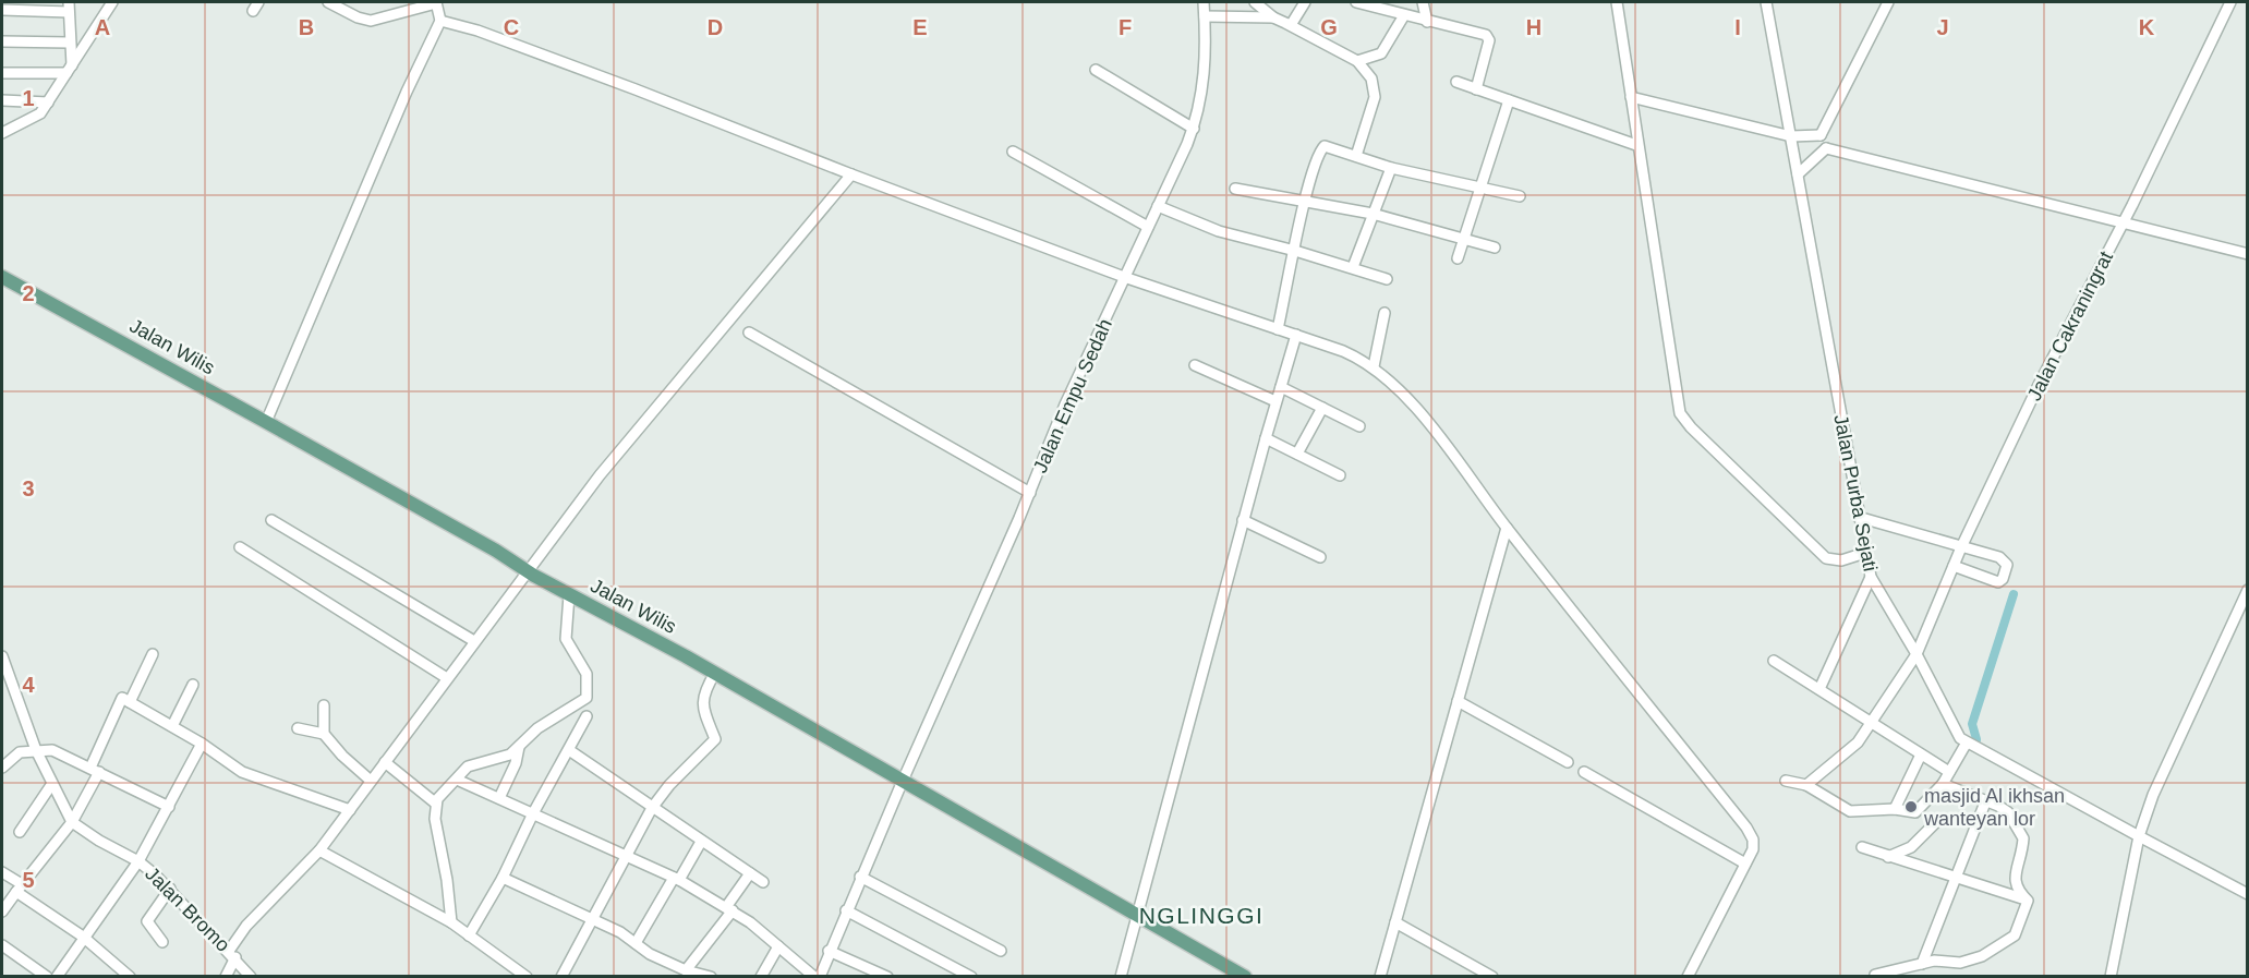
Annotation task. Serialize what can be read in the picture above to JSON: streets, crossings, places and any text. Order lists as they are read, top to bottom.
{
  "streets": {
    "main road": ["Jalan Wilis"],
    "street": [
      "Jalan Cakraningrat",
      "Jalan Empu Sedah",
      "Jalan Purba Sejati",
      "Jalan Bromo"
    ]
  },
  "crossings": [
    ["Jalan Cakraningrat", "Jalan Purba Sejati"],
    ["Jalan Wilis", "Jalan Empu Sedah"]
  ],
  "districts": ["NGLINGGI"],
  "places": ["masjid Al ikhsan wanteyan lor"],
  "grid": {
    "columns": [
      "A",
      "B",
      "C",
      "D",
      "E",
      "F",
      "G",
      "H",
      "I",
      "J",
      "K"
    ],
    "rows": [
      "1",
      "2",
      "3",
      "4",
      "5"
    ]
  }
}
